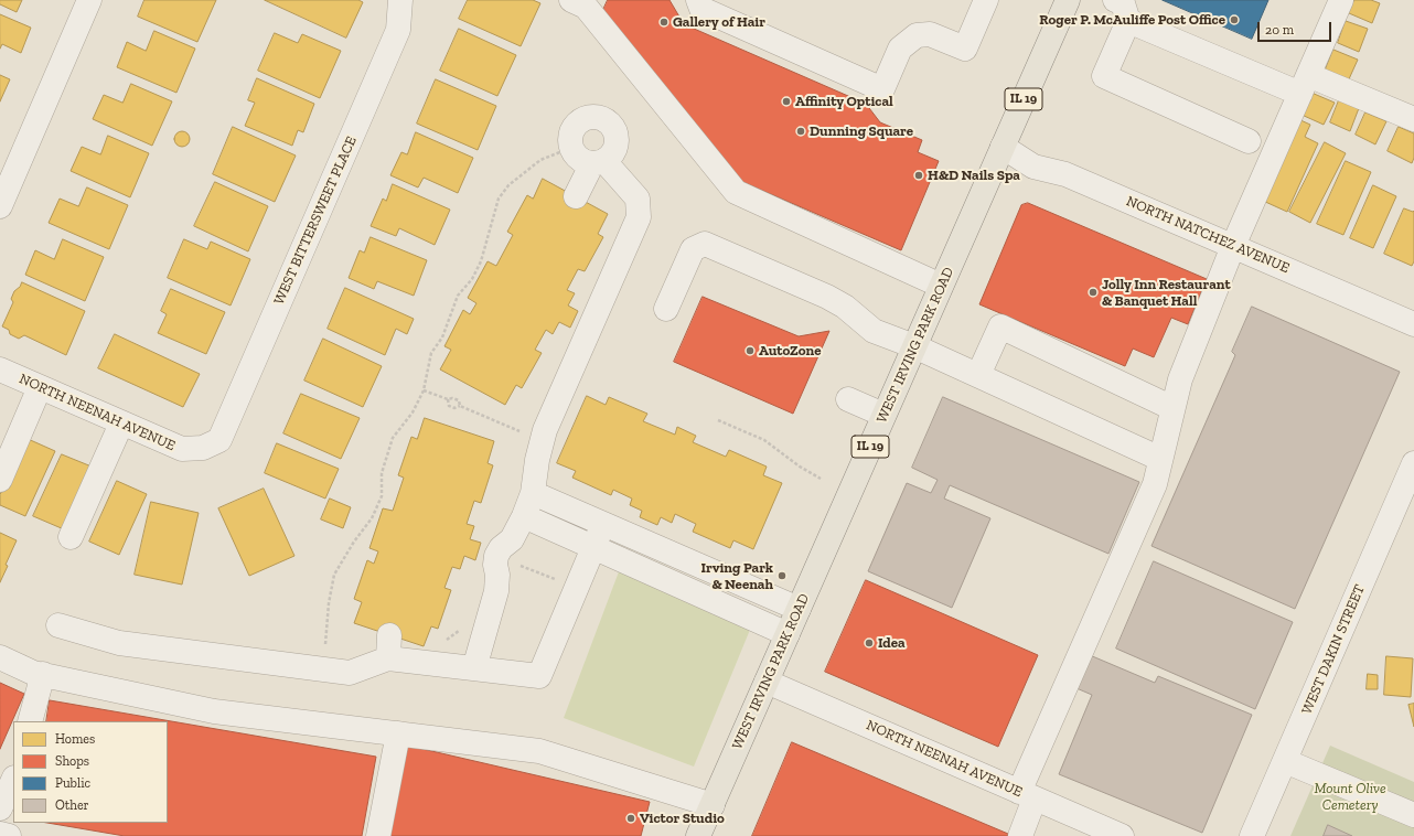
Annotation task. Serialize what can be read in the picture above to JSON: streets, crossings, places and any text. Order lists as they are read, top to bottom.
{
  "streets": {
    "main road": ["IL 19", "WEST IRVING PARK ROAD"],
    "street": [
      "WEST BITTERSWEET PLACE",
      "NORTH NATCHEZ AVENUE",
      "NORTH NEENAH AVENUE",
      "WEST DAKIN STREET"
    ]
  },
  "crossings": [
    ["WEST BITTERSWEET PLACE", "NORTH NEENAH AVENUE"],
    ["NORTH NATCHEZ AVENUE", "WEST IRVING PARK ROAD"],
    ["WEST IRVING PARK ROAD", "NORTH NEENAH AVENUE"]
  ],
  "parks": ["Mount Olive Cemetery"],
  "places": [
    "Roger P. McAuliffe Post Office",
    "Gallery of Hair",
    "Affinity Optical",
    "Dunning Square",
    "H&D Nails Spa",
    "Jolly Inn Restaurant & Banquet Hall",
    "AutoZone",
    "Irving Park & Neenah",
    "Idea",
    "Victor Studio"
  ],
  "legend": [
    "Homes",
    "Shops",
    "Public",
    "Other"
  ],
  "scale_bar": "20 m"
}
